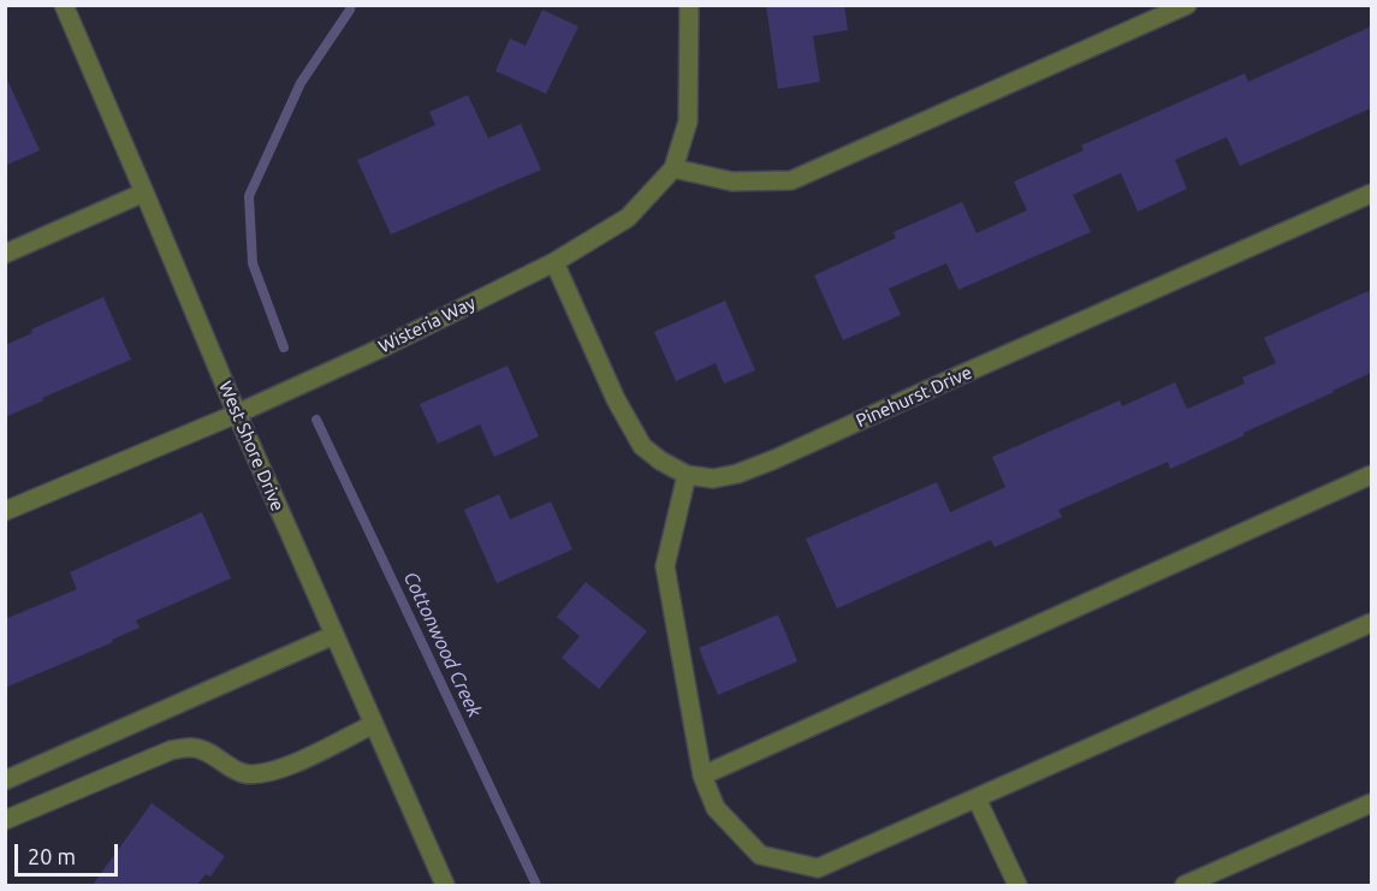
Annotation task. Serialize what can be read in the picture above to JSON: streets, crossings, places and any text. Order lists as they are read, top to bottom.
{
  "streets": {
    "street": ["Wisteria Way", "Pinehurst Drive", "West Shore Drive"]
  },
  "crossings": [
    ["Wisteria Way", "Pinehurst Drive"],
    ["Wisteria Way", "West Shore Drive"]
  ],
  "water": ["Cottonwood Creek"],
  "scale_bar": "20 m"
}
